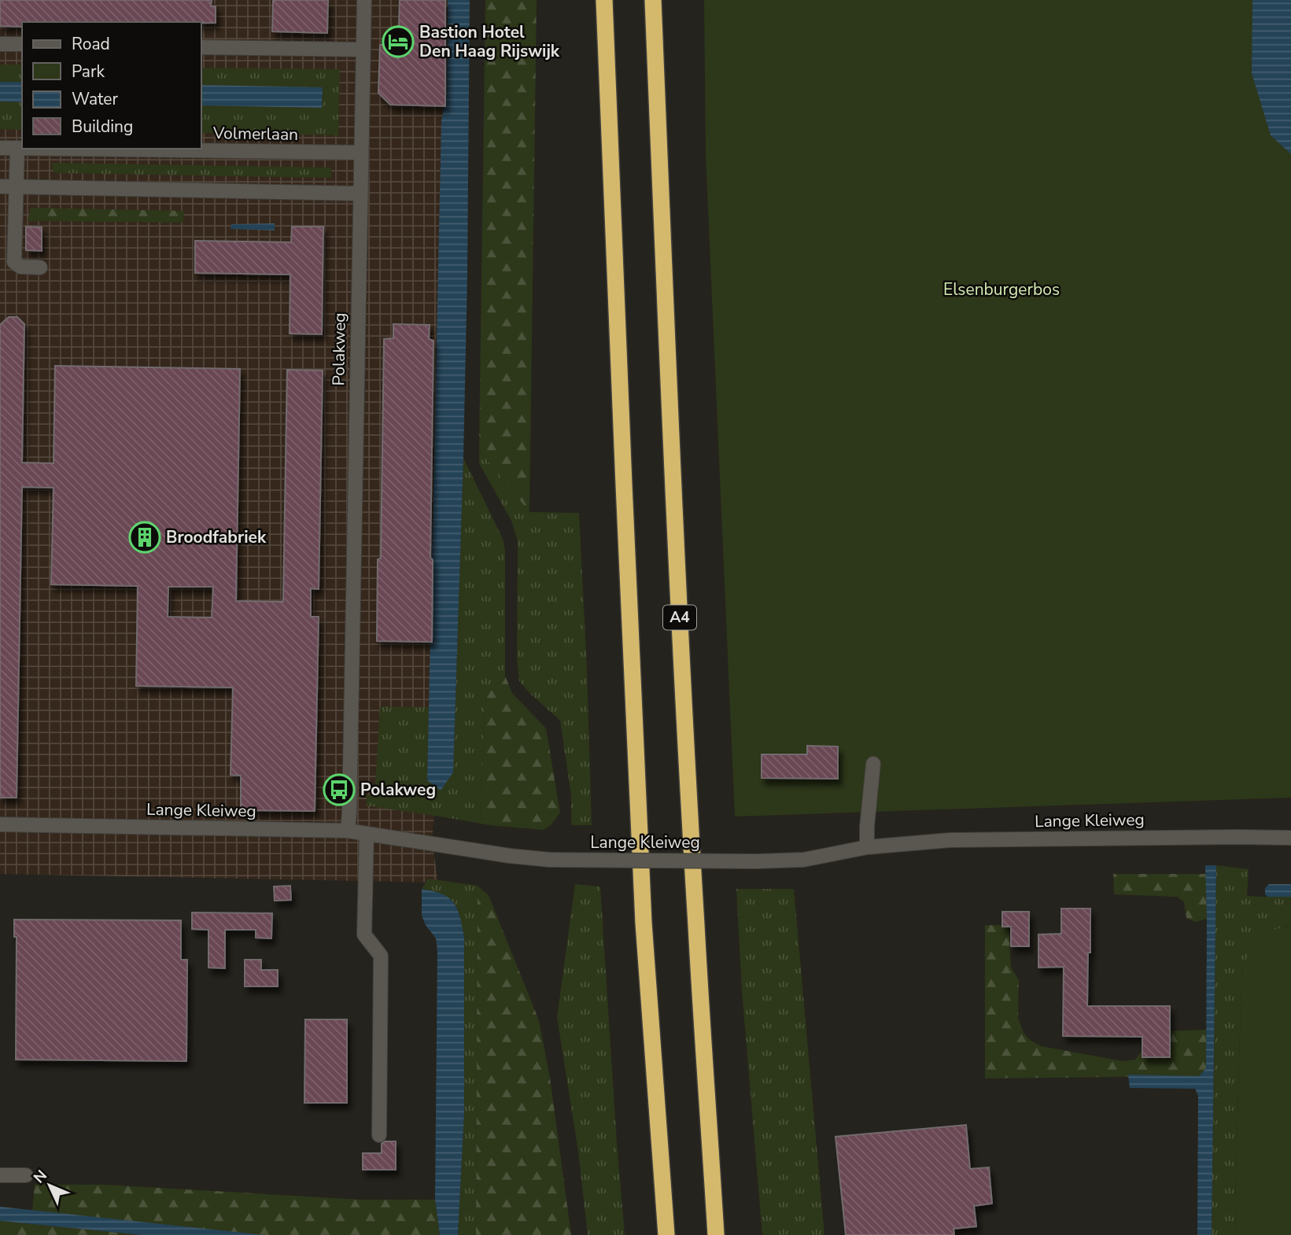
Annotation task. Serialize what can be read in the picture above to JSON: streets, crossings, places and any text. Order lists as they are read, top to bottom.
{
  "streets": {
    "highway": ["A4"],
    "street": ["Volmerlaan", "Polakweg", "Lange Kleiweg"]
  },
  "crossings": [
    ["Volmerlaan", "Polakweg"],
    ["Polakweg", "Lange Kleiweg"]
  ],
  "parks": ["Elsenburgerbos"],
  "places": {
    "hotel": ["Bastion Hotel Den Haag Rijswijk"],
    "building": ["Broodfabriek"],
    "bus stop": ["Polakweg"]
  },
  "legend": [
    "Road",
    "Park",
    "Water",
    "Building"
  ],
  "north": "top left"
}
